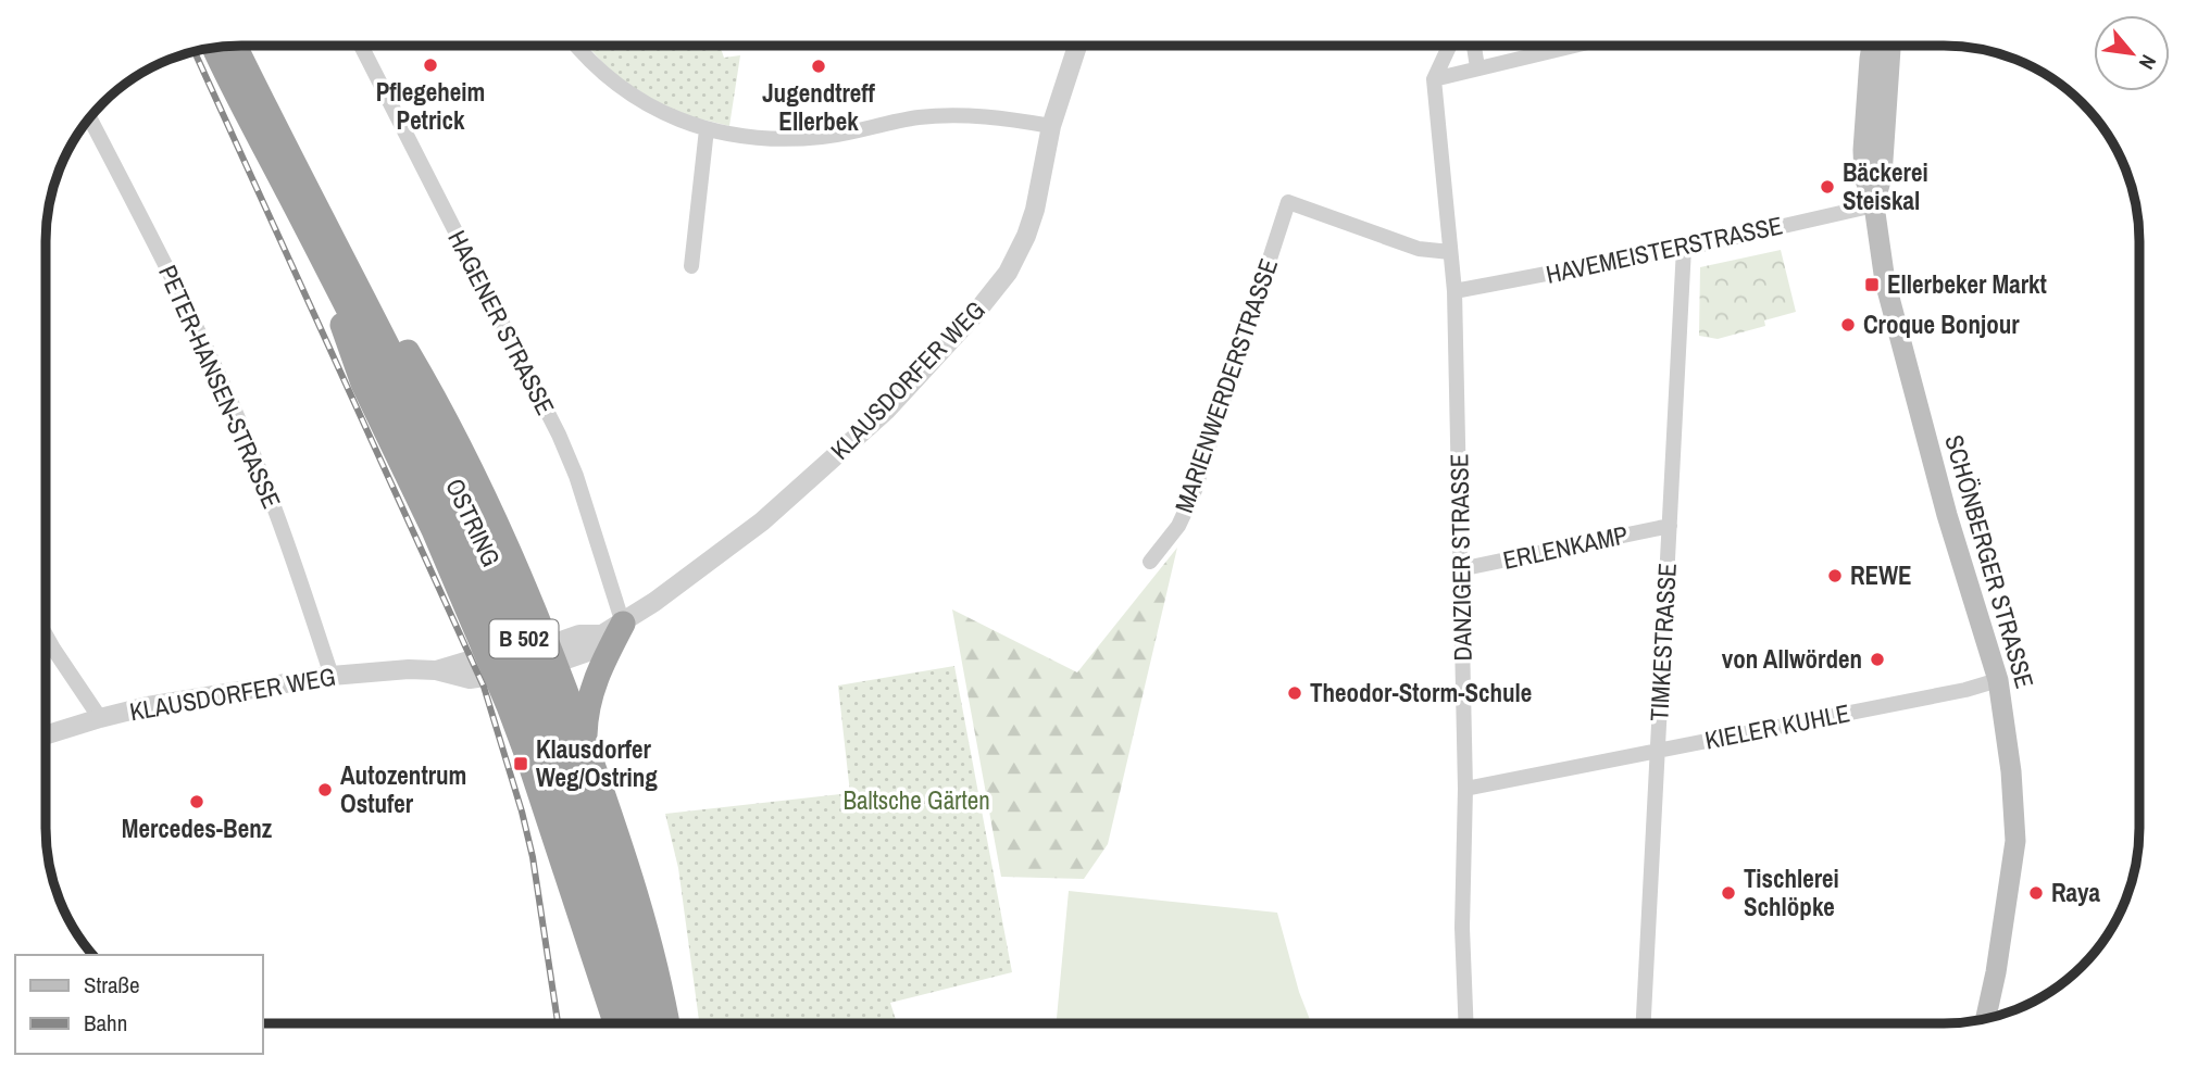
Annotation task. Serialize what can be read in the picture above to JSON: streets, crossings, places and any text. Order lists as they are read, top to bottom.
{
  "streets": {
    "highway": ["OSTRING", "B 502"],
    "main road": ["SCHÖNBERGER STRASSE"],
    "street": [
      "HAVEMEISTERSTRASSE",
      "HAGENER STRASSE",
      "KLAUSDORFER WEG",
      "MARIENWERDERSTRASSE",
      "PETER-HANSEN-STRASSE",
      "ERLENKAMP",
      "DANZIGER STRASSE",
      "TIMKESTRASSE",
      "KIELER KUHLE"
    ]
  },
  "crossings": [
    ["HAVEMEISTERSTRASSE", "DANZIGER STRASSE"],
    ["HAVEMEISTERSTRASSE", "SCHÖNBERGER STRASSE"],
    ["HAVEMEISTERSTRASSE", "TIMKESTRASSE"],
    ["HAGENER STRASSE", "KLAUSDORFER WEG"],
    ["KLAUSDORFER WEG", "PETER-HANSEN-STRASSE"],
    ["MARIENWERDERSTRASSE", "DANZIGER STRASSE"],
    ["ERLENKAMP", "DANZIGER STRASSE"],
    ["ERLENKAMP", "TIMKESTRASSE"],
    ["DANZIGER STRASSE", "KIELER KUHLE"],
    ["SCHÖNBERGER STRASSE", "KIELER KUHLE"],
    ["TIMKESTRASSE", "KIELER KUHLE"]
  ],
  "parks": ["Baltsche Gärten"],
  "places": {
    "other": [
      "Pflegeheim Petrick",
      "Jugendtreff Ellerbek",
      "Bäckerei Steiskal",
      "Croque Bonjour",
      "REWE",
      "von Allwörden",
      "Theodor-Storm-Schule",
      "Autozentrum Ostufer",
      "Mercedes-Benz",
      "Tischlerei Schlöpke",
      "Raya"
    ],
    "transit": ["Ellerbeker Markt", "Klausdorfer Weg/Ostring"]
  },
  "legend": ["Straße", "Bahn"],
  "north": "bottom right"
}
